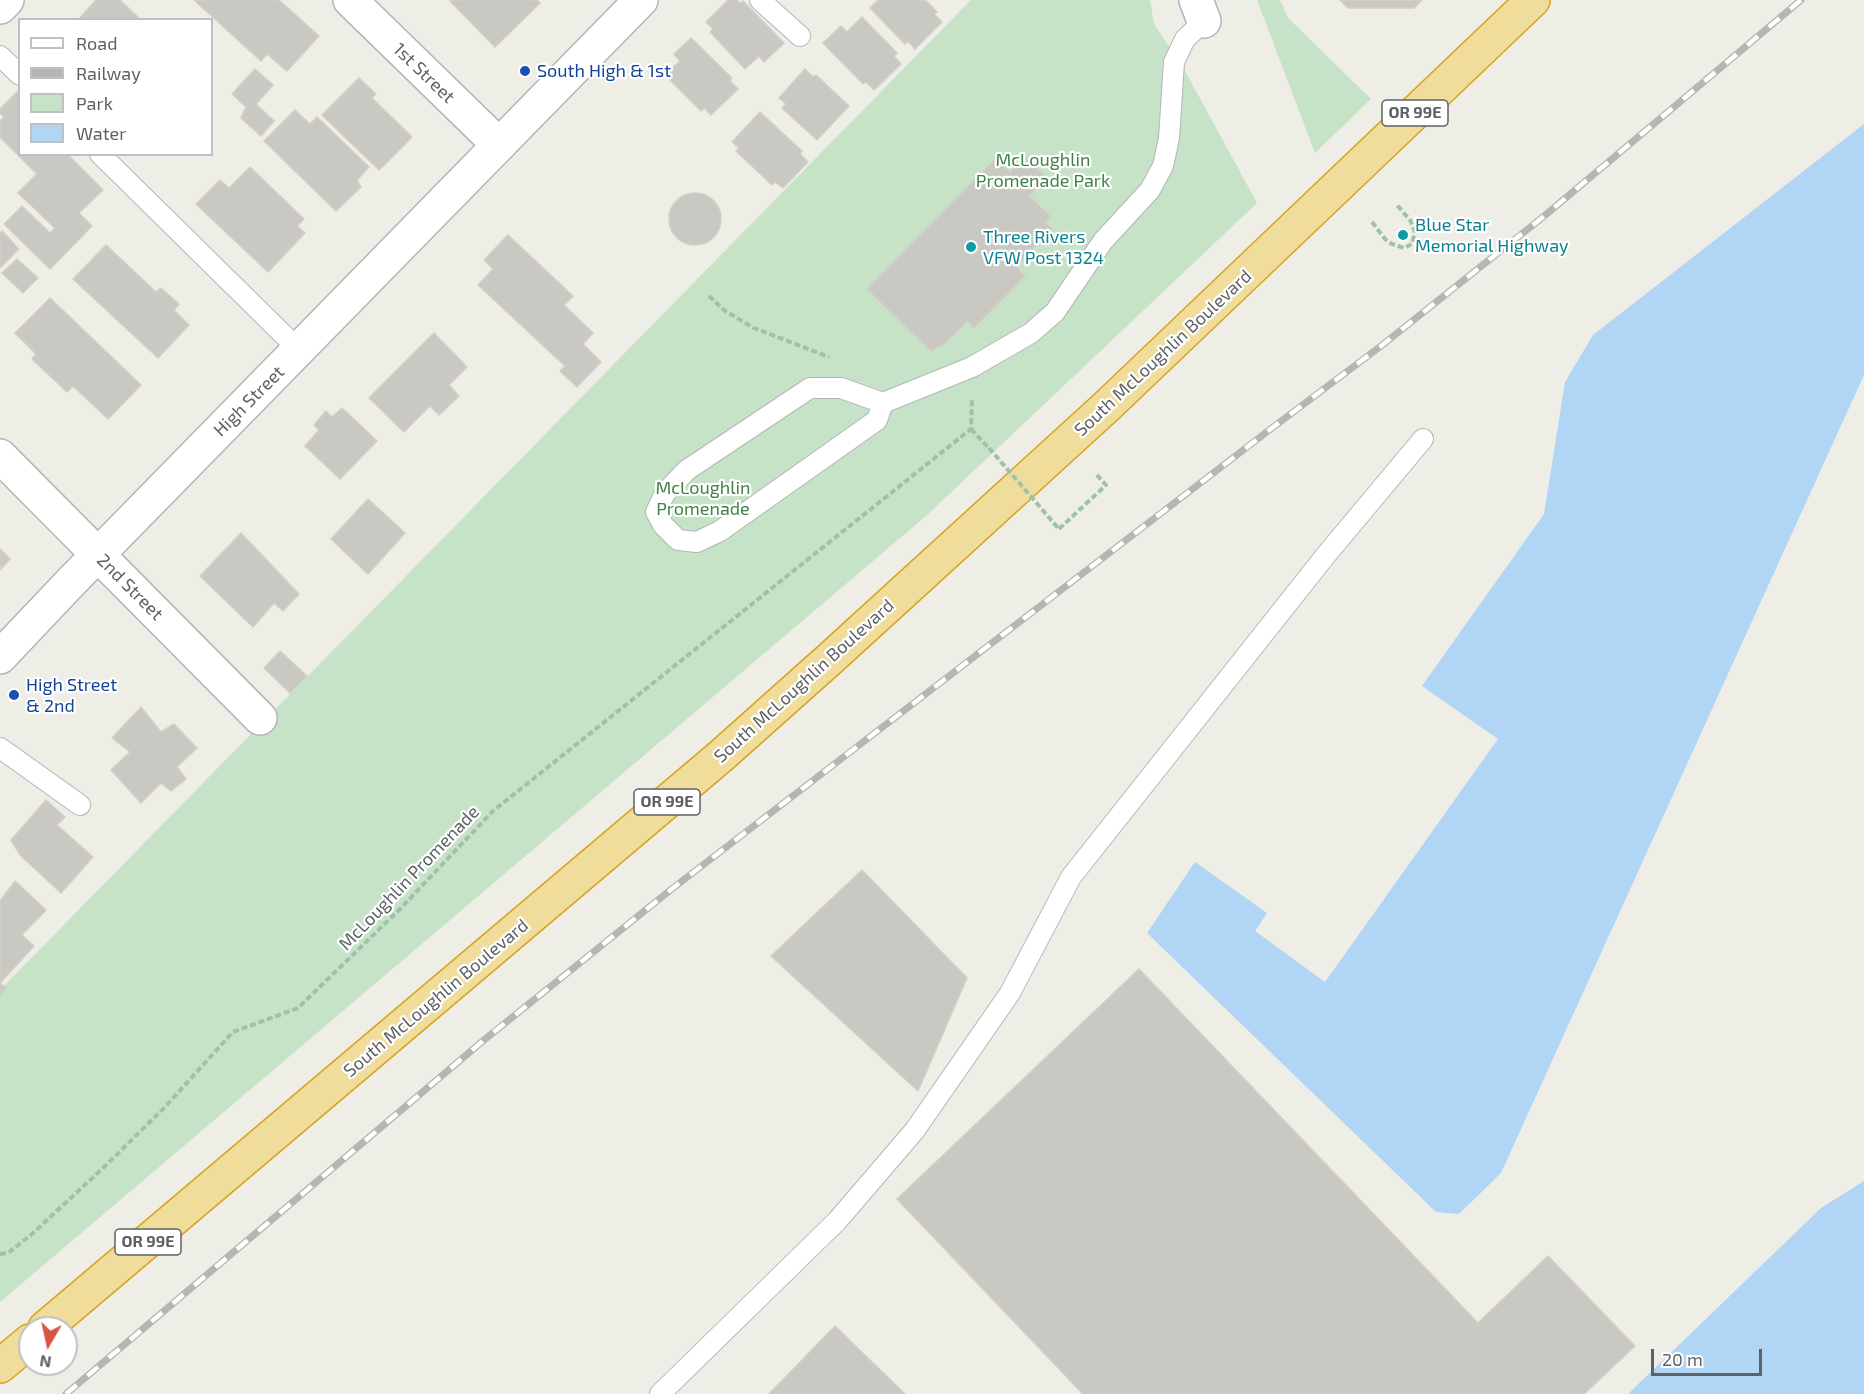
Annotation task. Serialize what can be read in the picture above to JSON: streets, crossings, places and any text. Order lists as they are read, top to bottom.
{
  "streets": {
    "highway": ["OR 99E", "South McLoughlin Boulevard"],
    "street": ["1st Street", "High Street", "2nd Street"],
    "path": ["McLoughlin Promenade"]
  },
  "crossings": [
    ["1st Street", "High Street"],
    ["High Street", "2nd Street"]
  ],
  "parks": ["McLoughlin Promenade Park", "McLoughlin Promenade"],
  "places": [
    "South High & 1st",
    "Blue Star Memorial Highway",
    "Three Rivers VFW Post 1324",
    "High Street & 2nd"
  ],
  "legend": [
    "Road",
    "Railway",
    "Park",
    "Water"
  ],
  "scale_bar": "20 m",
  "north": "bottom"
}
